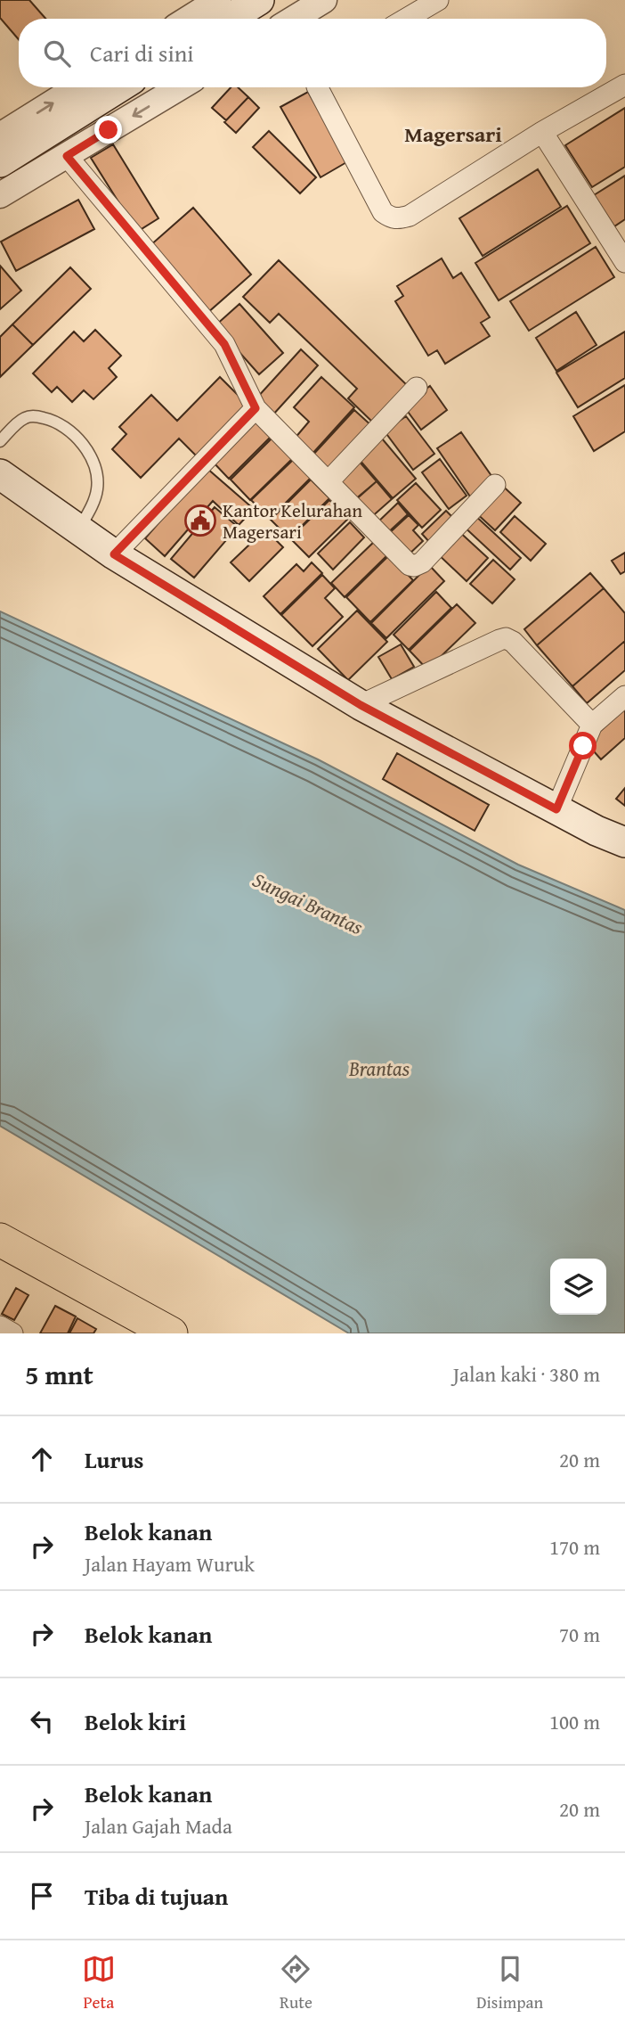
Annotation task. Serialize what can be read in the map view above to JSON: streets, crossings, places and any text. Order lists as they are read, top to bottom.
{
  "districts": ["Magersari"],
  "water": ["Sungai Brantas", "Brantas"],
  "places": {
    "public building": ["Kantor Kelurahan Magersari"]
  },
  "page": {
    "search": "Cari di sini",
    "heading": ["5 mnt", "Jalan kaki · 380 m"],
    "list": [
      ["Lurus", "20 m"],
      ["Belok kanan", "Jalan Hayam Wuruk", "170 m"],
      ["Belok kanan", "70 m"],
      ["Belok kiri", "100 m"],
      ["Belok kanan", "Jalan Gajah Mada", "20 m"],
      "Tiba di tujuan"
    ],
    "nav": ["Peta", "Rute", "Disimpan"]
  }
}
